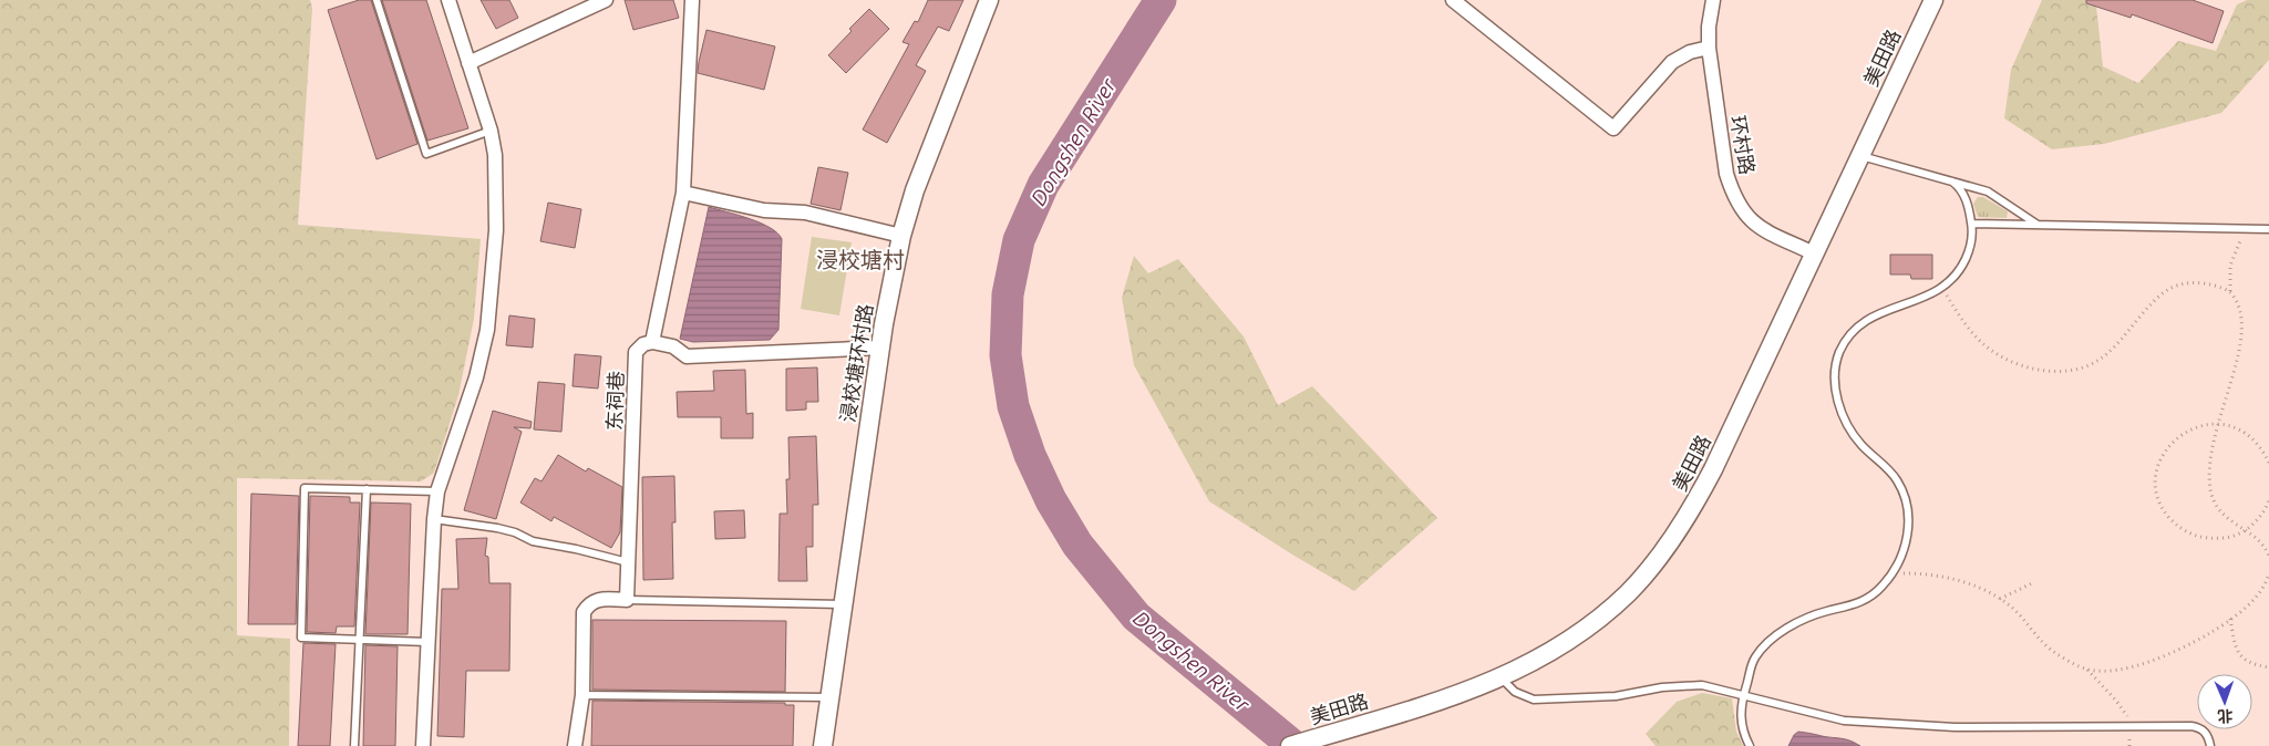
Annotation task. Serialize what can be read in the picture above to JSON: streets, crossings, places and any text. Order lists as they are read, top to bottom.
{
  "streets": {
    "street": [
      "美田路",
      "环村路",
      "浸校塘环村路",
      "东祠巷"
    ]
  },
  "crossings": [
    ["美田路", "环村路"]
  ],
  "districts": ["浸校塘村"],
  "water": ["Dongshen River"],
  "north": "bottom"
}
